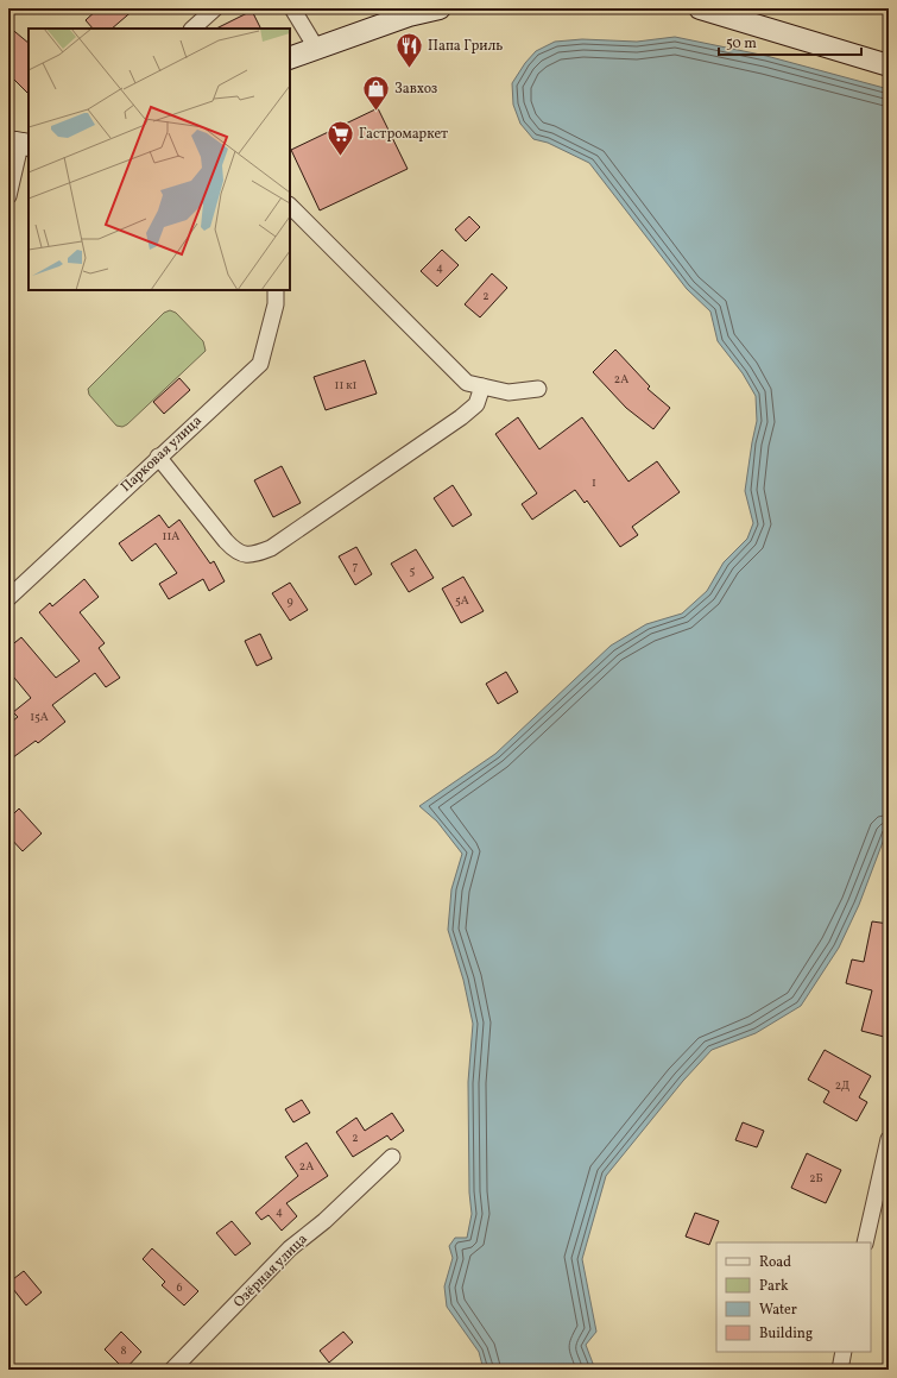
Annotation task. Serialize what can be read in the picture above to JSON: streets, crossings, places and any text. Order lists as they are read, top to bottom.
{
  "streets": {
    "street": ["Парковая улица", "Озёрная улица"]
  },
  "places": {
    "restaurant": ["Папа Гриль"],
    "shop": ["Завхоз"],
    "supermarket": ["Гастромаркет"]
  },
  "house_numbers": [
    "4",
    "2",
    "2А",
    "11 к1",
    "1",
    "11А",
    "7",
    "5",
    "5А",
    "9",
    "15А",
    "2Д",
    "2",
    "2А",
    "2Б",
    "4",
    "6",
    "8"
  ],
  "legend": [
    "Road",
    "Park",
    "Water",
    "Building"
  ],
  "scale_bar": "50 m"
}
